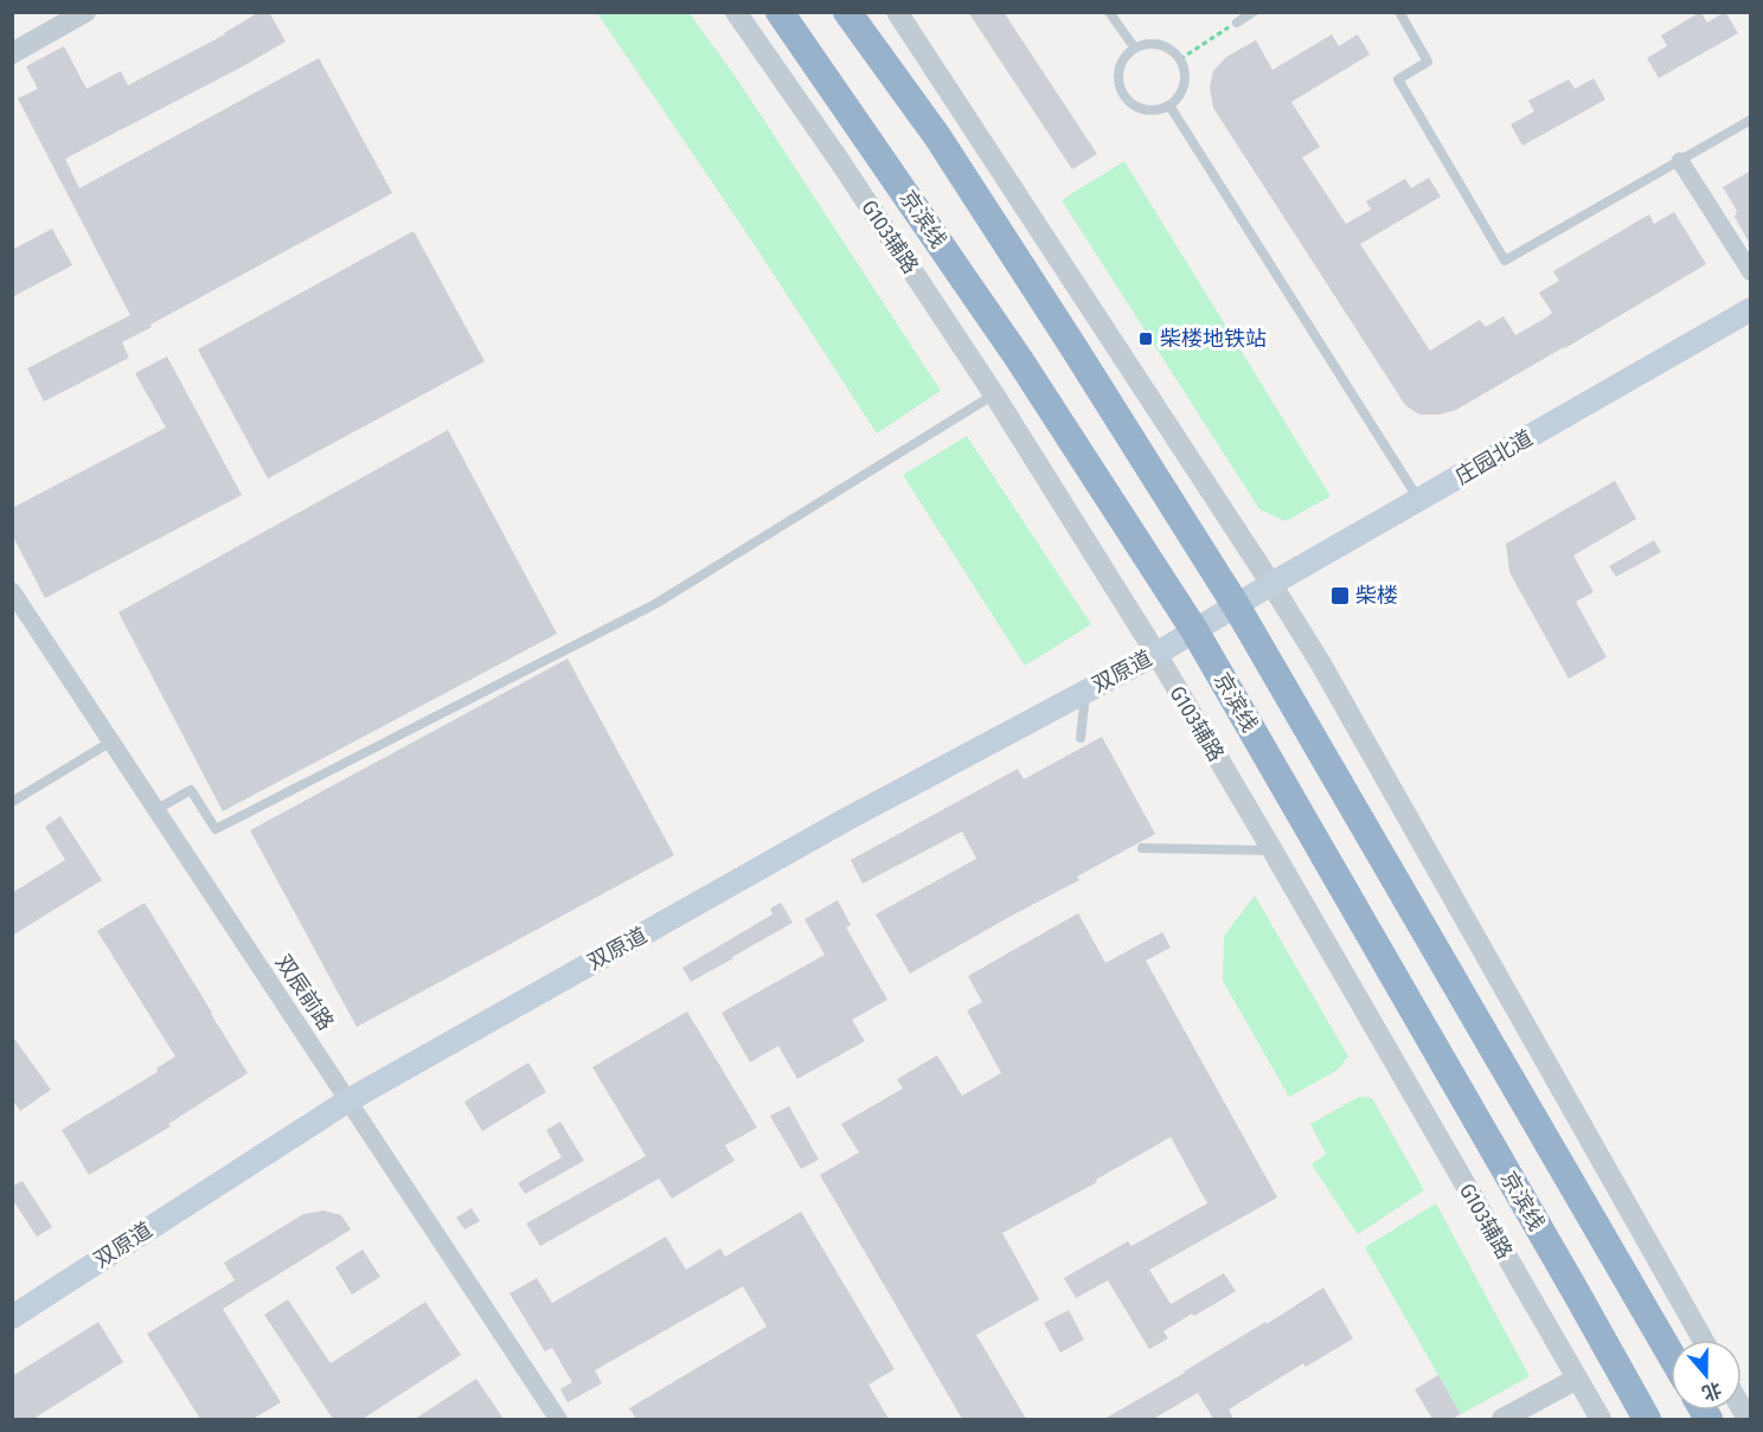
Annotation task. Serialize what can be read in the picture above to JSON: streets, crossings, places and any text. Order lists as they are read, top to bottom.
{
  "streets": {
    "highway": ["京滨线"],
    "main road": ["庄园北道", "双原道"],
    "street": ["G103辅路", "双辰前路"]
  },
  "crossings": [
    ["京滨线", "双原道"],
    ["G103辅路", "双原道"],
    ["庄园北道", "双原道"],
    ["双原道", "双辰前路"]
  ],
  "places": {
    "transit": ["柴楼地铁站", "柴楼"]
  },
  "north": "bottom"
}
